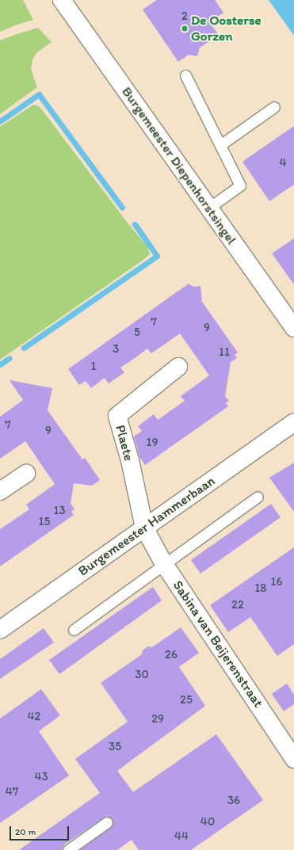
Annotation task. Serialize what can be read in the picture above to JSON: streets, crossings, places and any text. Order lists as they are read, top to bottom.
{
  "streets": {
    "street": [
      "Burgemeester Diepenhorstsingel",
      "Plaete",
      "Burgemeester Hammerbaan",
      "Sabina van Beijerenstraat"
    ]
  },
  "crossings": [
    ["Plaete", "Burgemeester Hammerbaan"],
    ["Plaete", "Sabina van Beijerenstraat"],
    ["Burgemeester Hammerbaan", "Sabina van Beijerenstraat"]
  ],
  "places": ["De Oosterse Gorzen"],
  "house_numbers": [
    "2",
    "4",
    "7",
    "9",
    "5",
    "3",
    "11",
    "1",
    "7",
    "9",
    "19",
    "13",
    "15",
    "16",
    "18",
    "22",
    "26",
    "30",
    "25",
    "42",
    "29",
    "35",
    "43",
    "47",
    "36",
    "40",
    "44"
  ],
  "scale_bar": "20 m"
}
